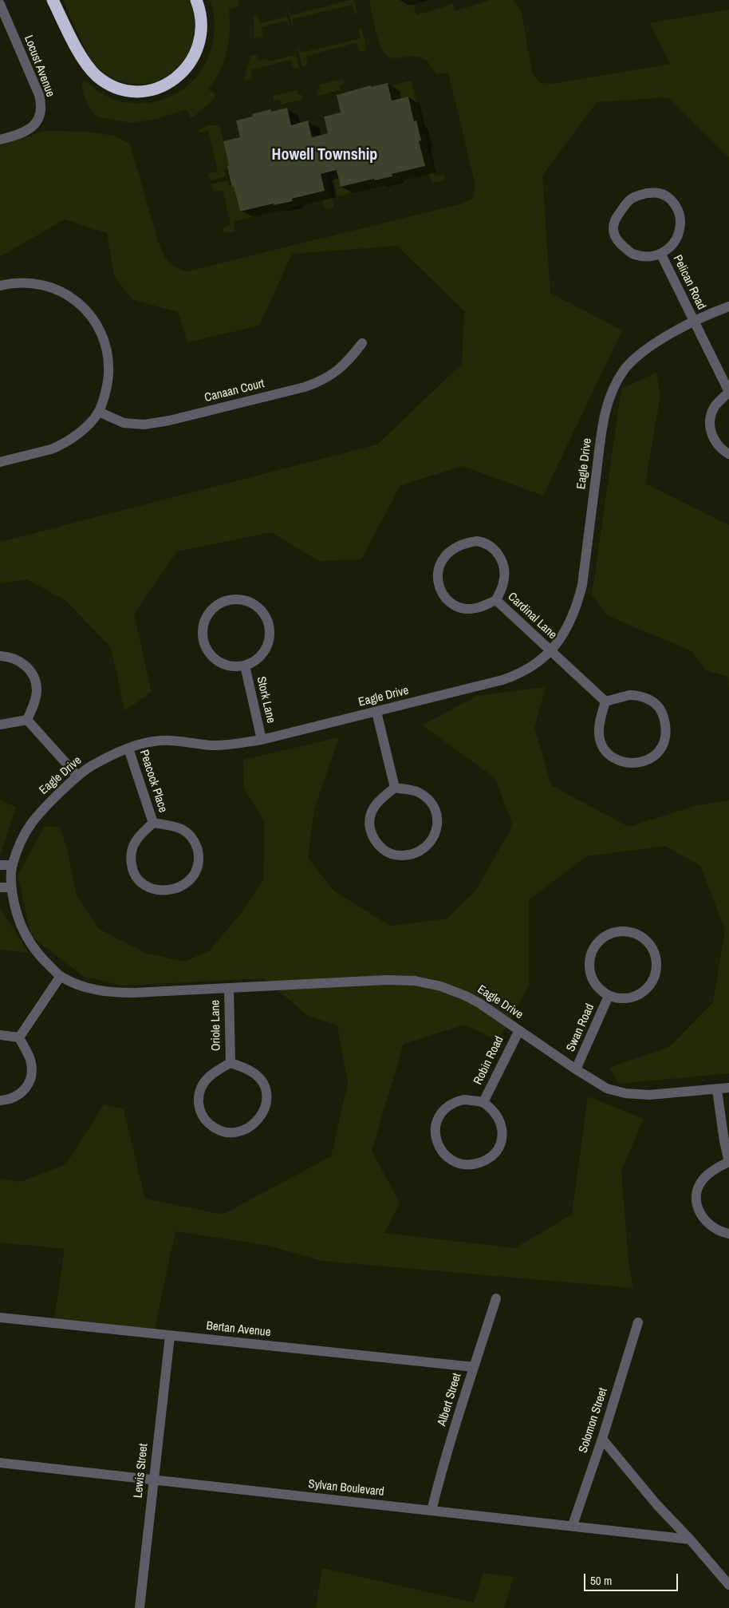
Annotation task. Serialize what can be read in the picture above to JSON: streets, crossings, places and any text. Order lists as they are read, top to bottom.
{
  "streets": {
    "street": [
      "Locust Avenue",
      "Pelican Road",
      "Canaan Court",
      "Eagle Drive",
      "Cardinal Lane",
      "Stork Lane",
      "Peacock Place",
      "Oriole Lane",
      "Swan Road",
      "Robin Road",
      "Bertan Avenue",
      "Albert Street",
      "Solomon Street",
      "Lewis Street",
      "Sylvan Boulevard"
    ]
  },
  "crossings": [
    ["Pelican Road", "Eagle Drive"],
    ["Eagle Drive", "Cardinal Lane"],
    ["Eagle Drive", "Stork Lane"],
    ["Eagle Drive", "Peacock Place"],
    ["Eagle Drive", "Oriole Lane"],
    ["Eagle Drive", "Swan Road"],
    ["Eagle Drive", "Robin Road"],
    ["Bertan Avenue", "Albert Street"],
    ["Bertan Avenue", "Lewis Street"],
    ["Albert Street", "Sylvan Boulevard"],
    ["Solomon Street", "Sylvan Boulevard"],
    ["Lewis Street", "Sylvan Boulevard"]
  ],
  "districts": ["Howell Township"],
  "scale_bar": "50 m"
}
